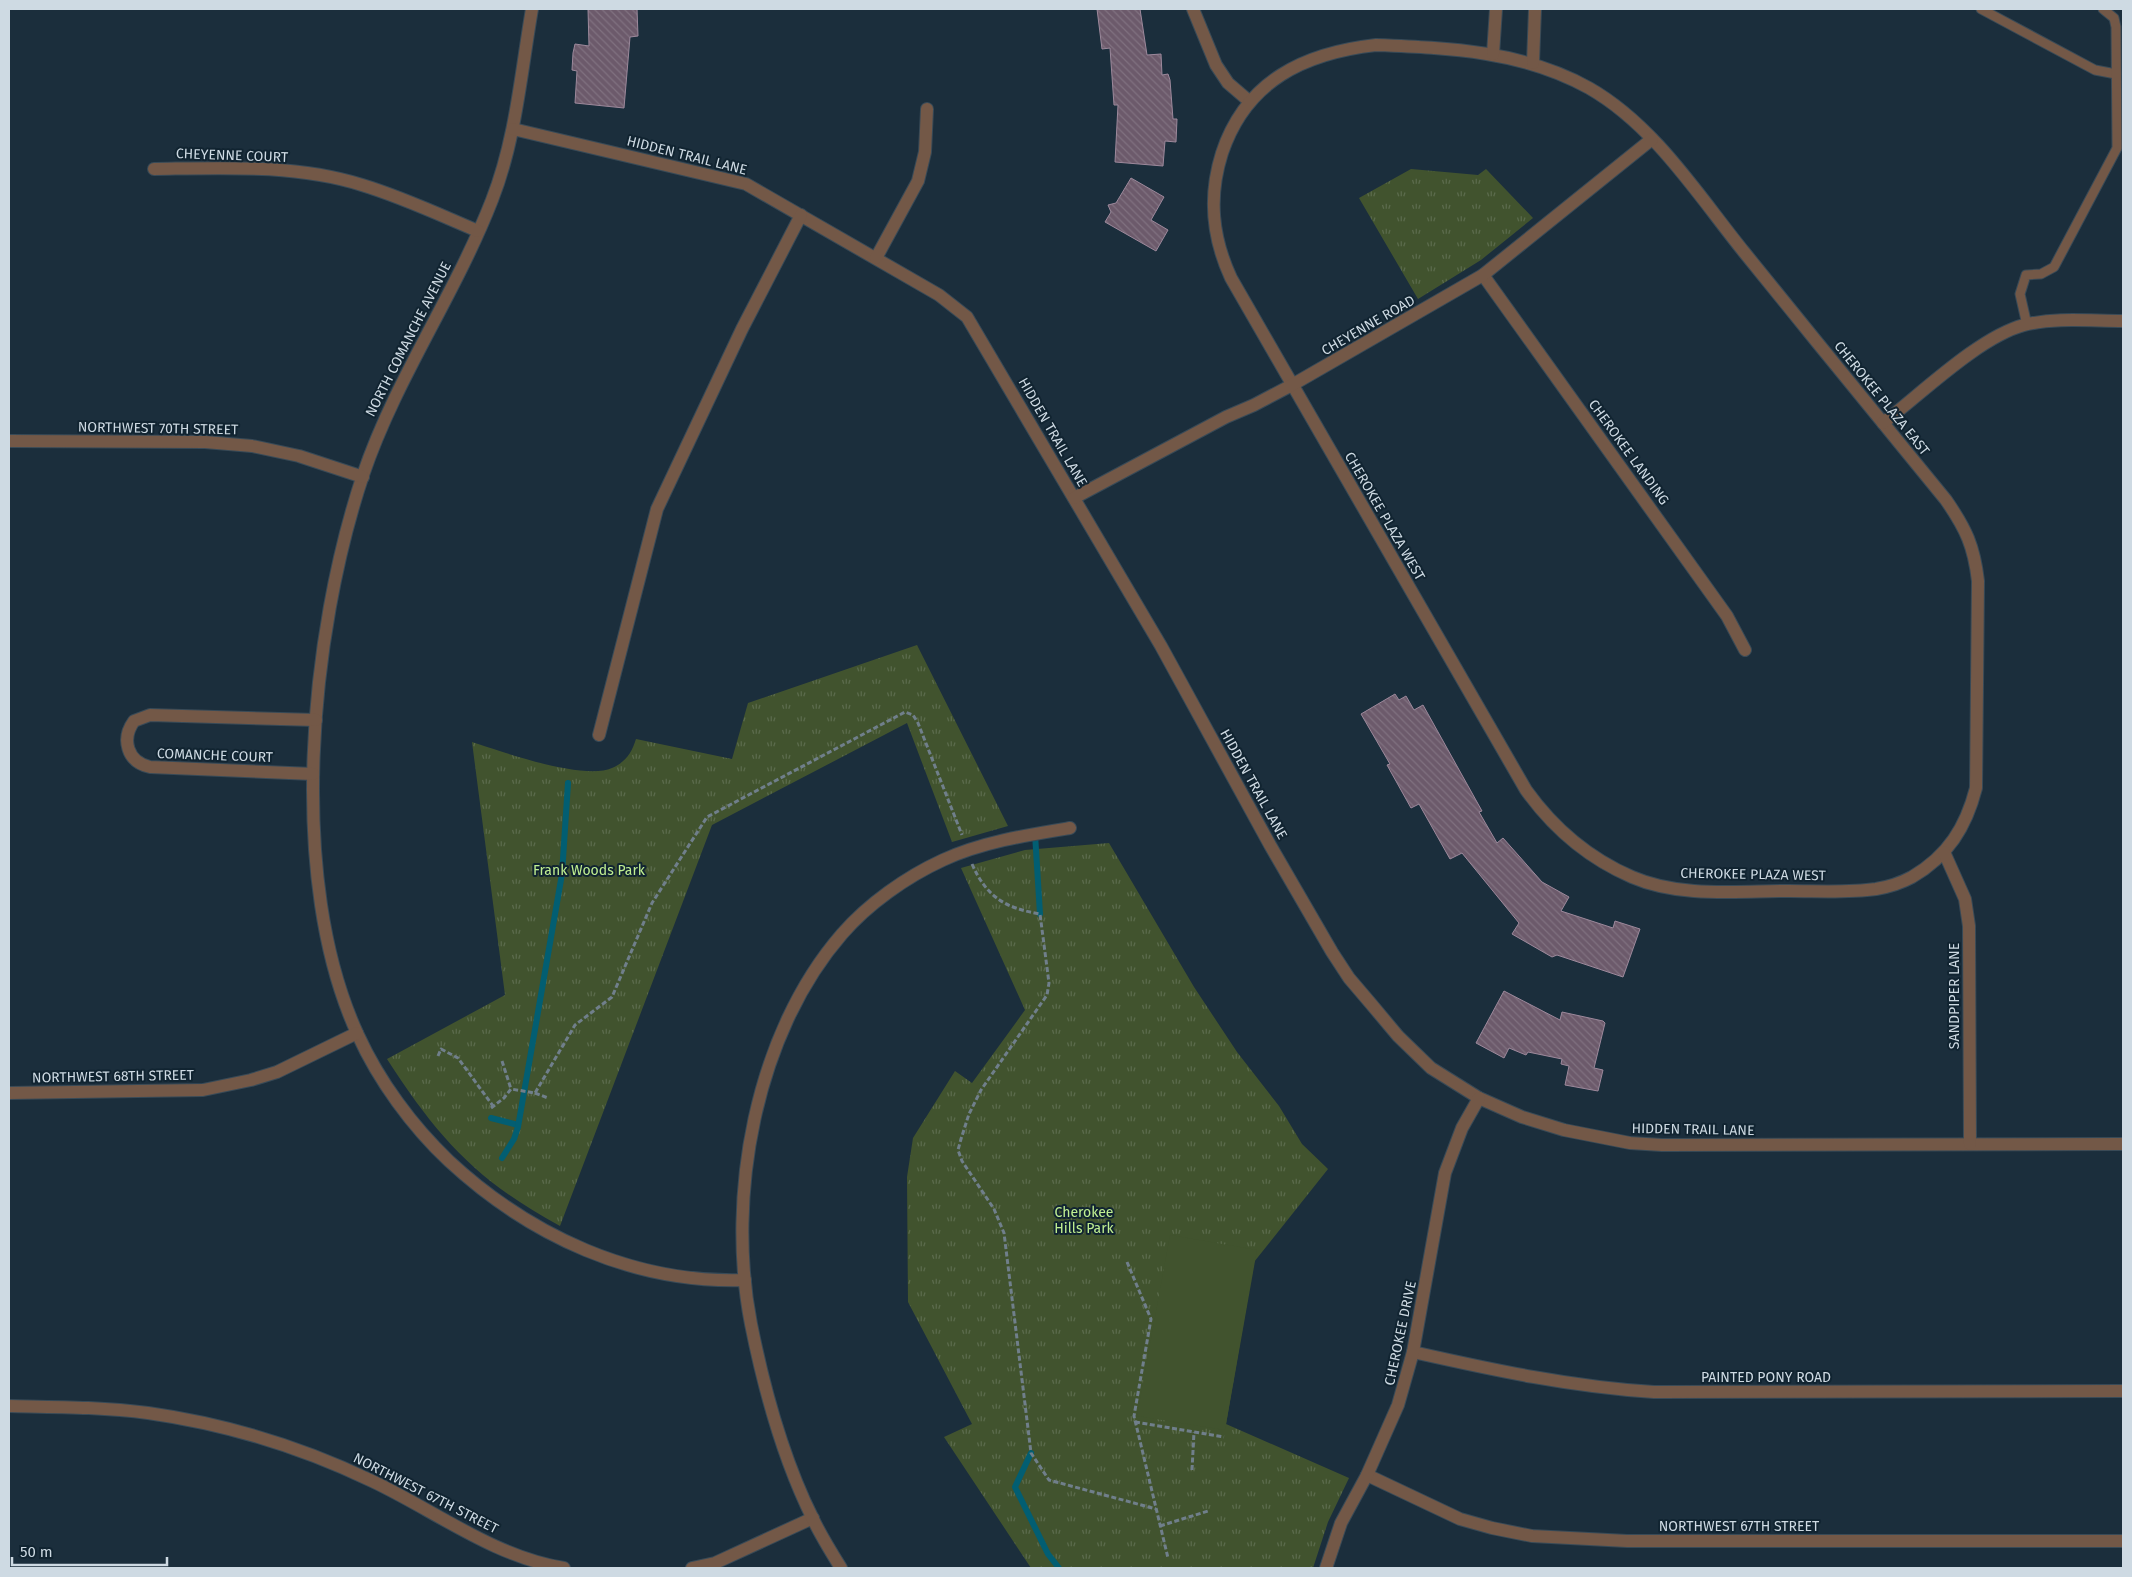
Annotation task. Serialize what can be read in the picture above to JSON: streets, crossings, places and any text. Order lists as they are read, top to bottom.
{
  "streets": {
    "street": [
      "CHEYENNE COURT",
      "HIDDEN TRAIL LANE",
      "CHEYENNE ROAD",
      "NORTH COMANCHE AVENUE",
      "CHEROKEE PLAZA EAST",
      "NORTHWEST 70TH STREET",
      "CHEROKEE LANDING",
      "CHEROKEE PLAZA WEST",
      "COMANCHE COURT",
      "SANDPIPER LANE",
      "NORTHWEST 68TH STREET",
      "CHEROKEE DRIVE",
      "PAINTED PONY ROAD",
      "NORTHWEST 67TH STREET"
    ]
  },
  "crossings": [
    ["CHEYENNE COURT", "NORTH COMANCHE AVENUE"],
    ["HIDDEN TRAIL LANE", "CHEYENNE ROAD"],
    ["HIDDEN TRAIL LANE", "NORTH COMANCHE AVENUE"],
    ["HIDDEN TRAIL LANE", "SANDPIPER LANE"],
    ["HIDDEN TRAIL LANE", "CHEROKEE DRIVE"],
    ["CHEYENNE ROAD", "CHEROKEE PLAZA EAST"],
    ["CHEYENNE ROAD", "CHEROKEE LANDING"],
    ["CHEYENNE ROAD", "CHEROKEE PLAZA WEST"],
    ["NORTH COMANCHE AVENUE", "NORTHWEST 70TH STREET"],
    ["NORTH COMANCHE AVENUE", "COMANCHE COURT"],
    ["NORTH COMANCHE AVENUE", "NORTHWEST 68TH STREET"],
    ["CHEROKEE PLAZA EAST", "CHEROKEE PLAZA WEST"],
    ["CHEROKEE PLAZA EAST", "SANDPIPER LANE"],
    ["CHEROKEE PLAZA WEST", "SANDPIPER LANE"],
    ["CHEROKEE DRIVE", "PAINTED PONY ROAD"],
    ["CHEROKEE DRIVE", "NORTHWEST 67TH STREET"]
  ],
  "parks": ["Frank Woods Park", "Cherokee Hills Park"],
  "scale_bar": "50 m"
}
